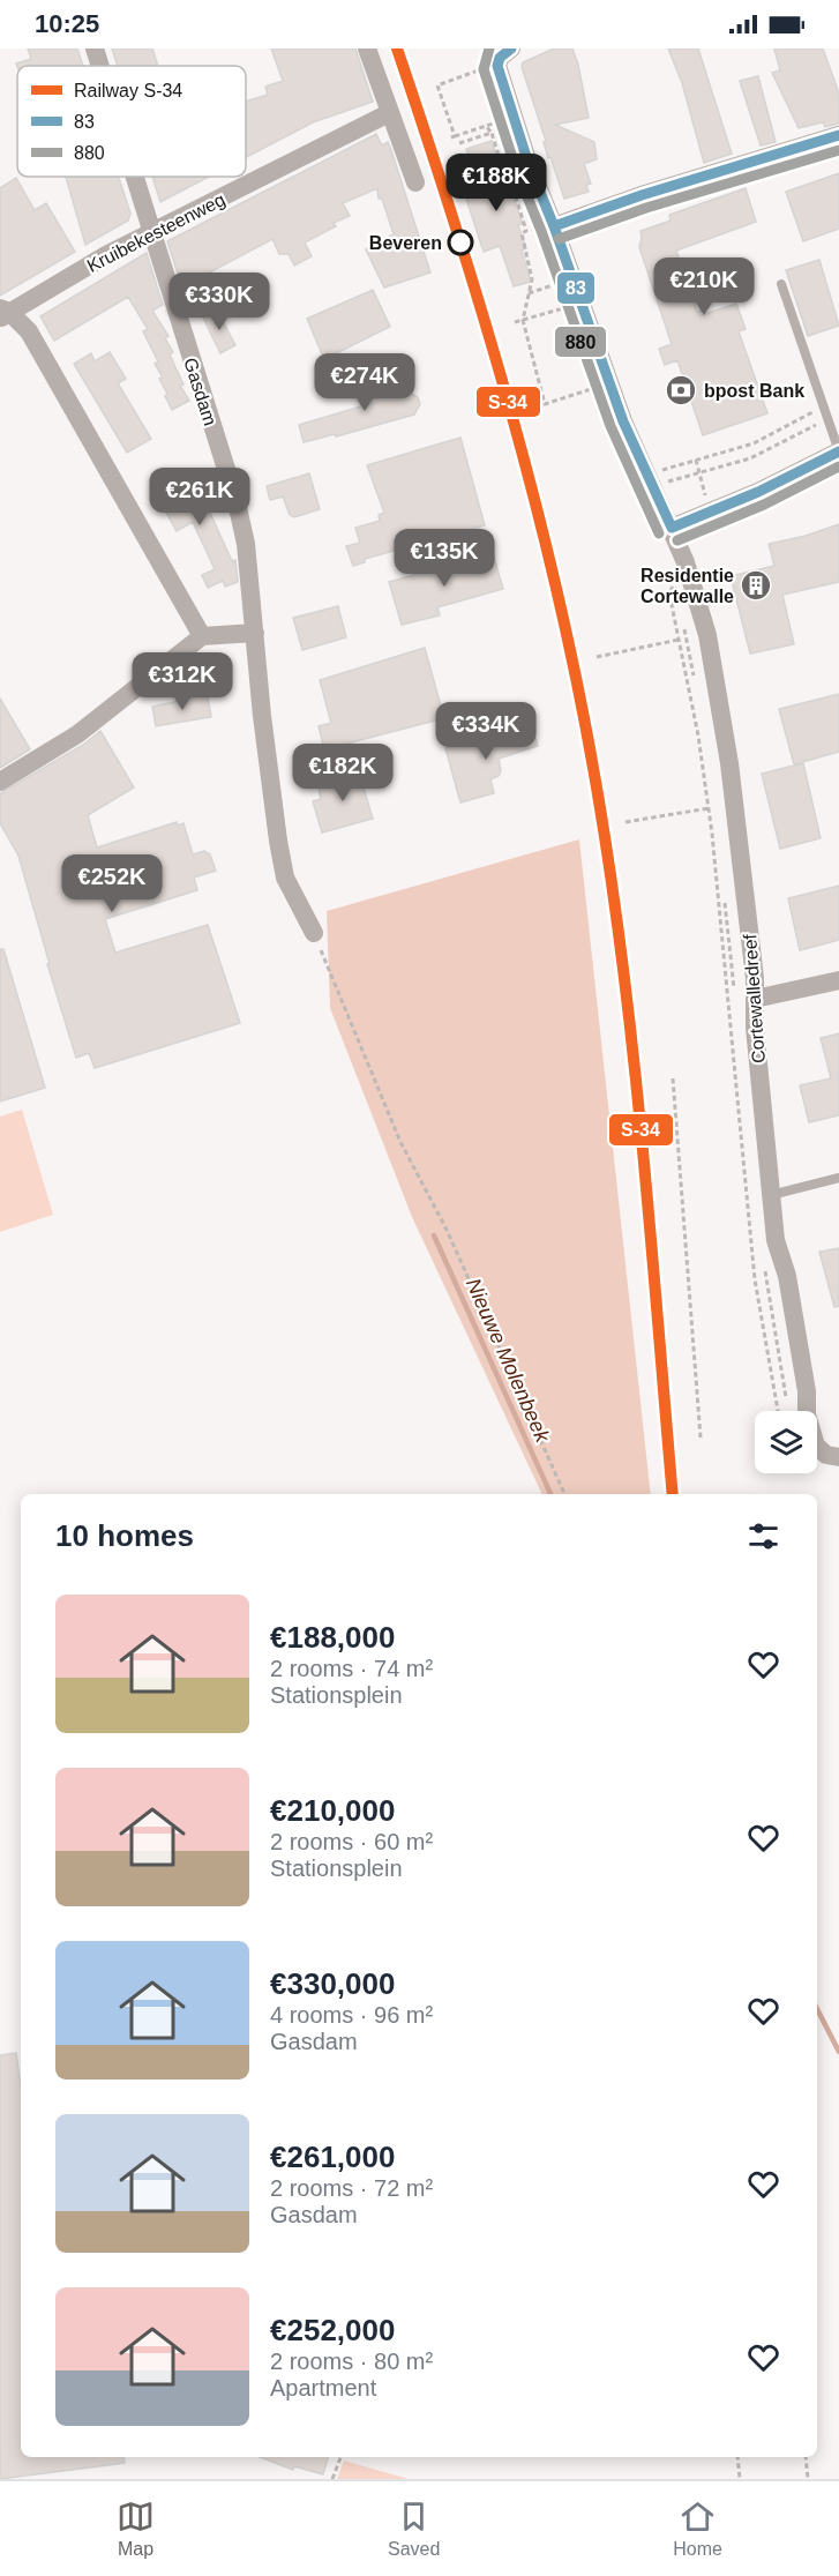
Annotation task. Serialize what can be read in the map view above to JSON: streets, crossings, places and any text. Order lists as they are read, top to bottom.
{
  "streets": {
    "street": ["Kruibekesteenweg", "Gasdam", "Cortewalledreef"]
  },
  "crossings": [
    ["Kruibekesteenweg", "Gasdam"]
  ],
  "water": ["Nieuwe Molenbeek"],
  "places": {
    "other": ["Beveren"],
    "bank": ["bpost Bank"],
    "building": ["Residentie Cortewalle"]
  },
  "lines": ["rail line S-34", "transit line 83", "transit line 880"],
  "legend": ["Railway S-34", "83", "880"],
  "page": {
    "status": "10:25",
    "price": [
      "€188K",
      "€210K",
      "€330K",
      "€274K",
      "€261K",
      "€135K",
      "€312K",
      "€334K",
      "€182K",
      "€252K"
    ],
    "heading": "10 homes",
    "list": [
      {
        "name": "€188,000",
        "note": "2 rooms · 74 m² · Stationsplein"
      },
      {
        "name": "€210,000",
        "note": "2 rooms · 60 m² · Stationsplein"
      },
      {
        "name": "€330,000",
        "note": "4 rooms · 96 m² · Gasdam"
      },
      {
        "name": "€261,000",
        "note": "2 rooms · 72 m² · Gasdam"
      },
      {
        "name": "€252,000",
        "note": "2 rooms · 80 m² · Apartment"
      }
    ],
    "tabs": ["Map", "Saved", "Home"]
  }
}
